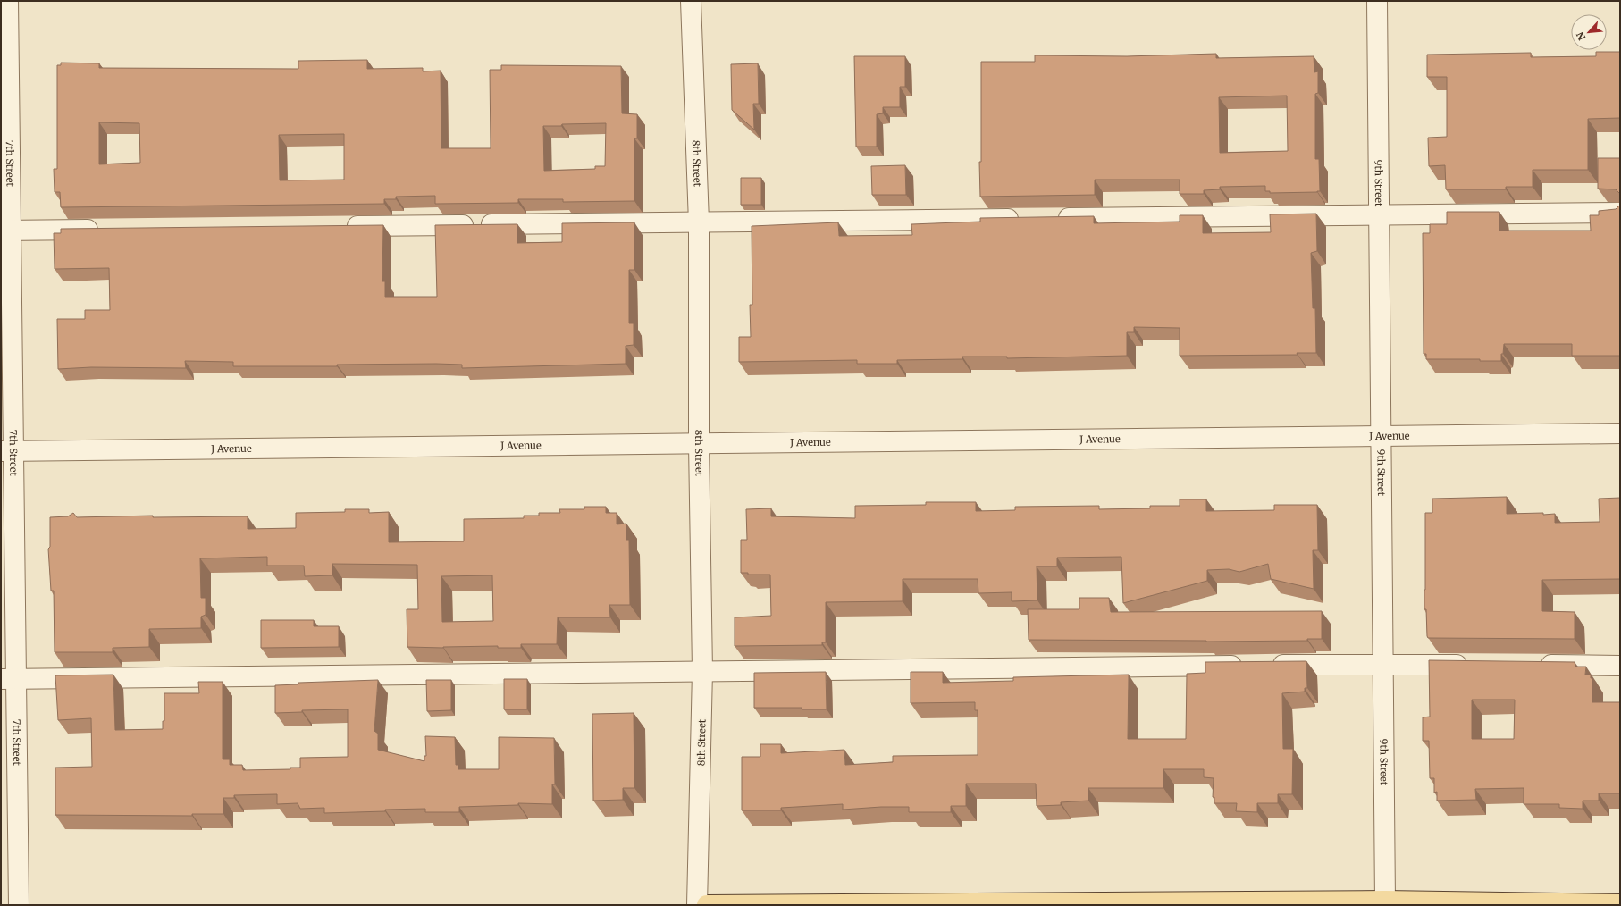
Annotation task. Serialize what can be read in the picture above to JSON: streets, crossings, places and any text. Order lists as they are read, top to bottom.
{
  "streets": {
    "street": [
      "7th Street",
      "8th Street",
      "9th Street",
      "J Avenue"
    ]
  },
  "crossings": [
    ["7th Street", "J Avenue"],
    ["8th Street", "J Avenue"],
    ["9th Street", "J Avenue"]
  ],
  "north": "bottom left"
}
